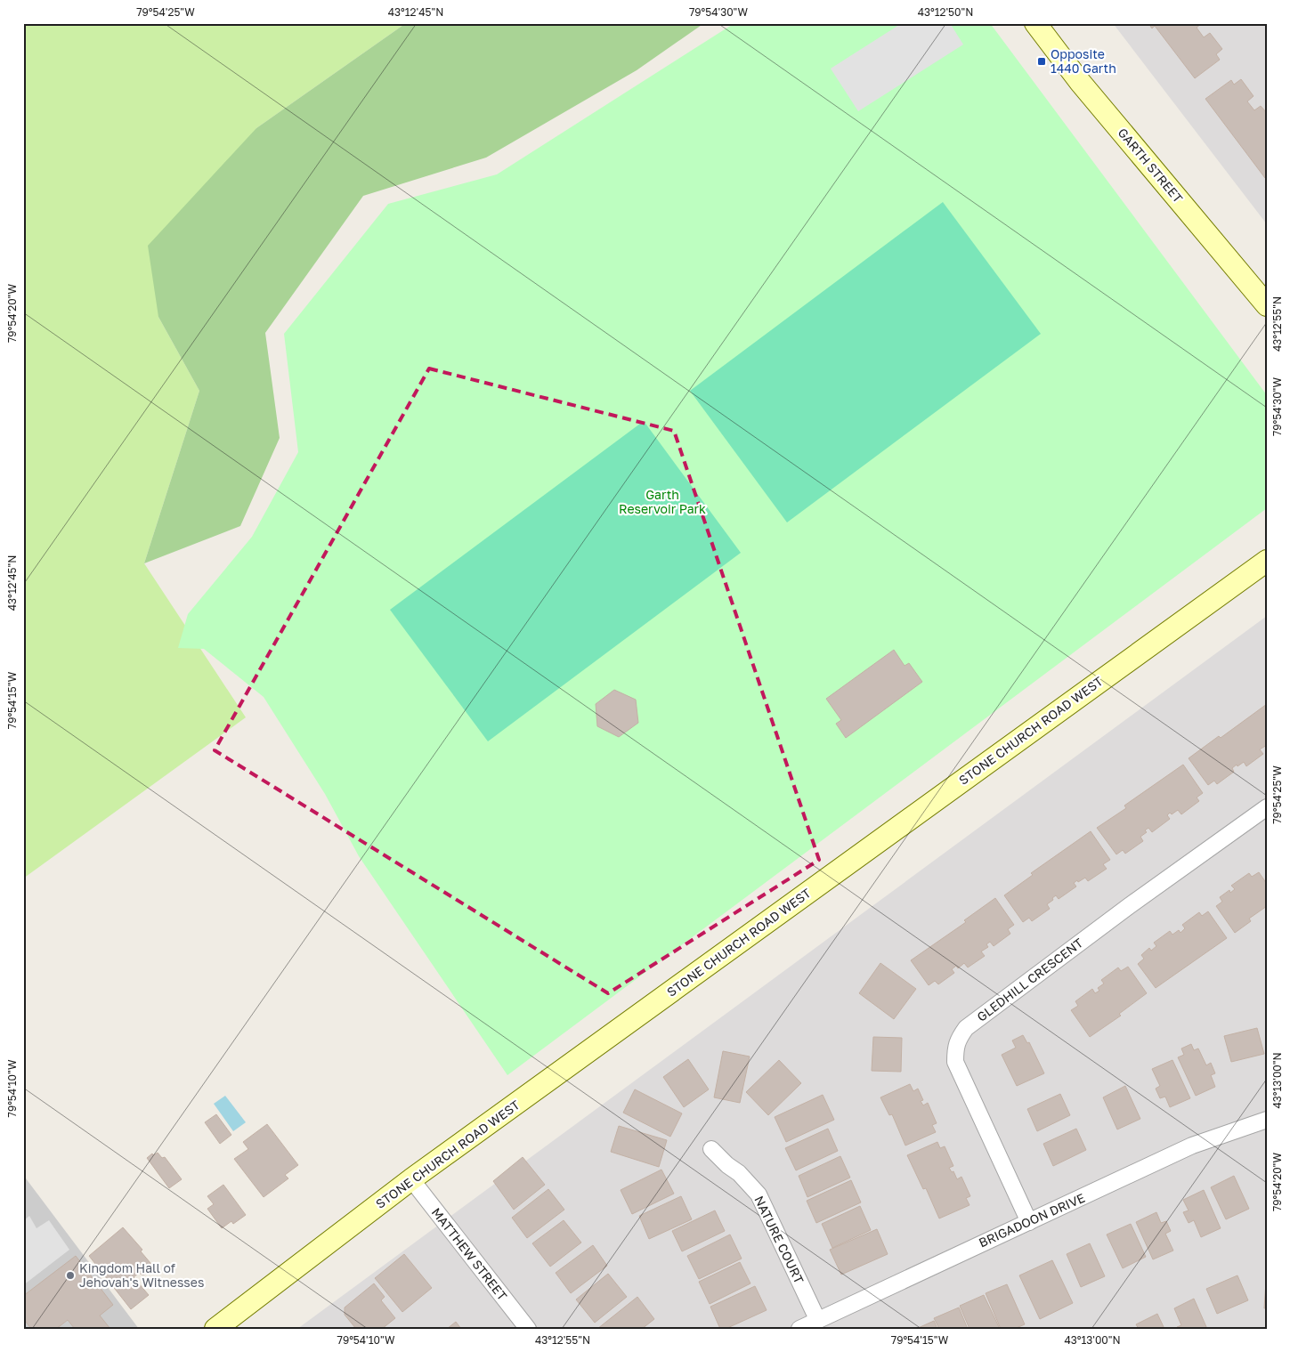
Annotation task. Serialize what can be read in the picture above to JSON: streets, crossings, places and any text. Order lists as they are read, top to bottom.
{
  "streets": {
    "main road": ["GARTH STREET", "STONE CHURCH ROAD WEST"],
    "street": [
      "GLEDHILL CRESCENT",
      "BRIGADOON DRIVE",
      "NATURE COURT",
      "MATTHEW STREET"
    ]
  },
  "crossings": [
    ["STONE CHURCH ROAD WEST", "MATTHEW STREET"],
    ["GLEDHILL CRESCENT", "BRIGADOON DRIVE"],
    ["BRIGADOON DRIVE", "NATURE COURT"]
  ],
  "parks": ["Garth Reservoir Park"],
  "places": {
    "transit": ["Opposite 1440 Garth"],
    "other": ["Kingdom Hall of Jehovah's Witnesses"]
  },
  "coordinates": [
    "79°54'25\"W",
    "43°12'45\"N",
    "79°54'30\"W",
    "43°12'50\"N",
    "79°54'20\"W",
    "43°12'55\"N",
    "79°54'15\"W",
    "43°13'00\"N",
    "79°54'10\"W"
  ]
}
